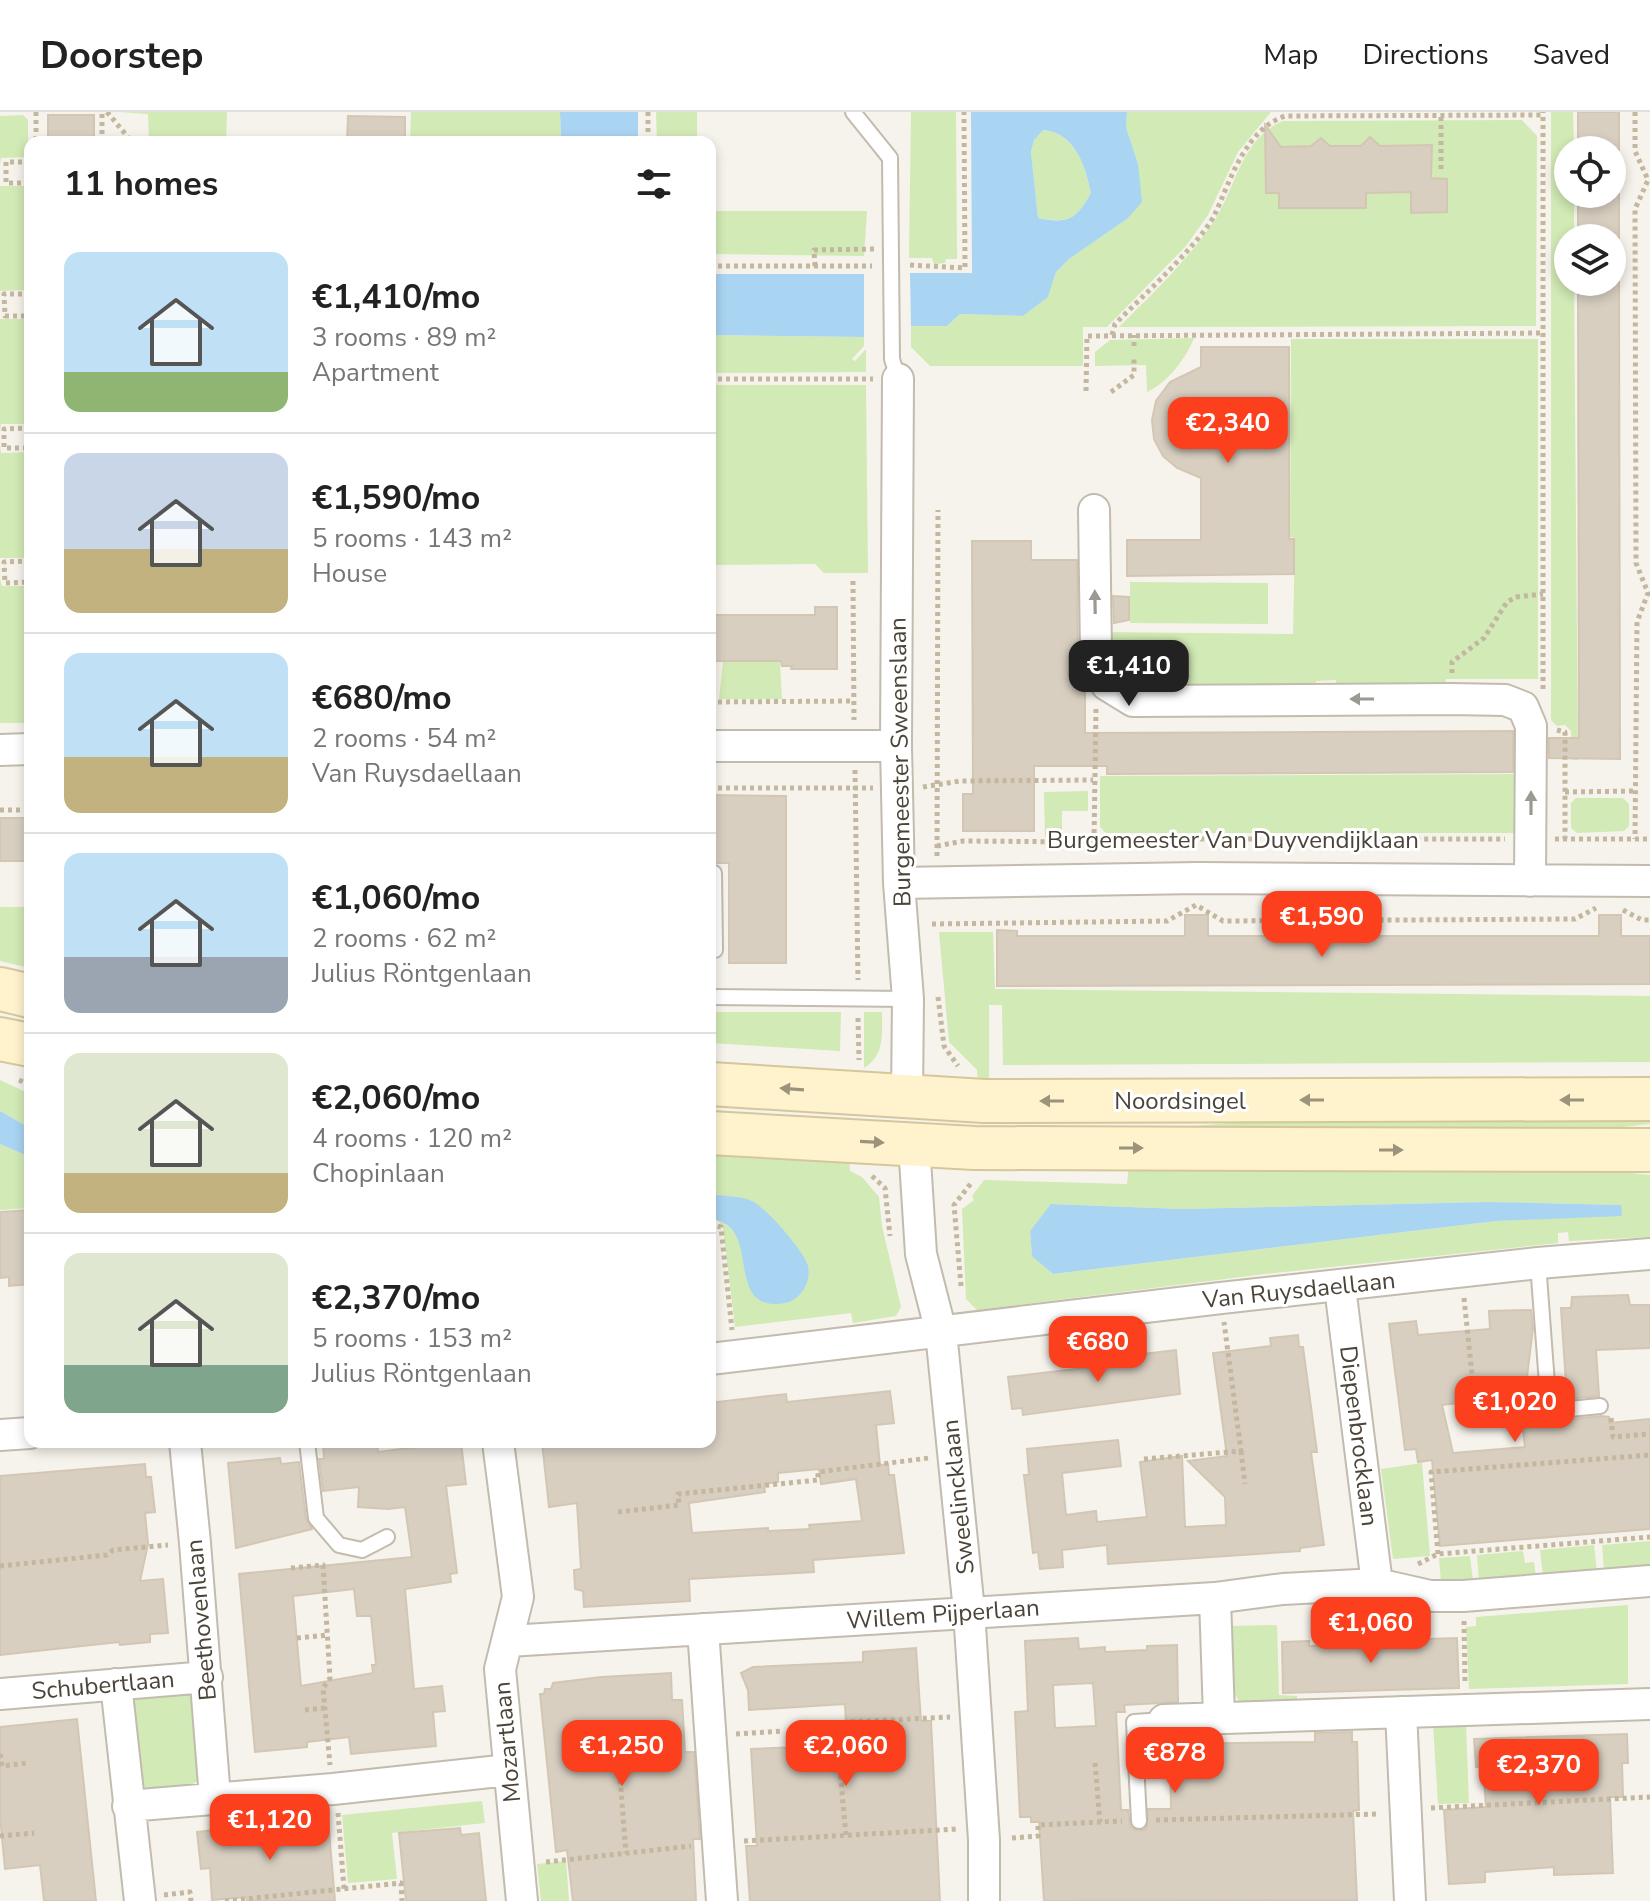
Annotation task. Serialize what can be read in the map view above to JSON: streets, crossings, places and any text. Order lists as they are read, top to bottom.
{
  "streets": {
    "main road": ["Burgemeester Sweenslaan", "Noordsingel"],
    "street": [
      "Burgemeester Van Duyvendijklaan",
      "Van Ruysdaellaan",
      "Diepenbrocklaan",
      "Sweelincklaan",
      "Willem Pijperlaan",
      "Beethovenlaan",
      "Schubertlaan",
      "Mozartlaan"
    ]
  },
  "crossings": [
    ["Burgemeester Sweenslaan", "Burgemeester Van Duyvendijklaan"],
    ["Burgemeester Sweenslaan", "Noordsingel"],
    ["Burgemeester Sweenslaan", "Sweelincklaan"],
    ["Noordsingel", "Sweelincklaan"],
    ["Van Ruysdaellaan", "Diepenbrocklaan"],
    ["Van Ruysdaellaan", "Sweelincklaan"],
    ["Diepenbrocklaan", "Willem Pijperlaan"],
    ["Sweelincklaan", "Willem Pijperlaan"],
    ["Willem Pijperlaan", "Mozartlaan"],
    ["Beethovenlaan", "Schubertlaan"]
  ],
  "page": {
    "header": "Doorstep",
    "nav": ["Map", "Directions", "Saved"],
    "heading": "11 homes",
    "list": [
      {
        "name": "€1,410/mo",
        "note": "3 rooms · 89 m² · Apartment"
      },
      {
        "name": "€1,590/mo",
        "note": "5 rooms · 143 m² · House"
      },
      {
        "name": "€680/mo",
        "note": "2 rooms · 54 m² · Van Ruysdaellaan"
      },
      {
        "name": "€1,060/mo",
        "note": "2 rooms · 62 m² · Julius Röntgenlaan"
      },
      {
        "name": "€2,060/mo",
        "note": "4 rooms · 120 m² · Chopinlaan"
      },
      {
        "name": "€2,370/mo",
        "note": "5 rooms · 153 m² · Julius Röntgenlaan"
      }
    ],
    "price": [
      "€2,340",
      "€1,410",
      "€1,590",
      "€680",
      "€1,020",
      "€1,060",
      "€1,250",
      "€2,060",
      "€878",
      "€2,370",
      "€1,120"
    ]
  }
}
